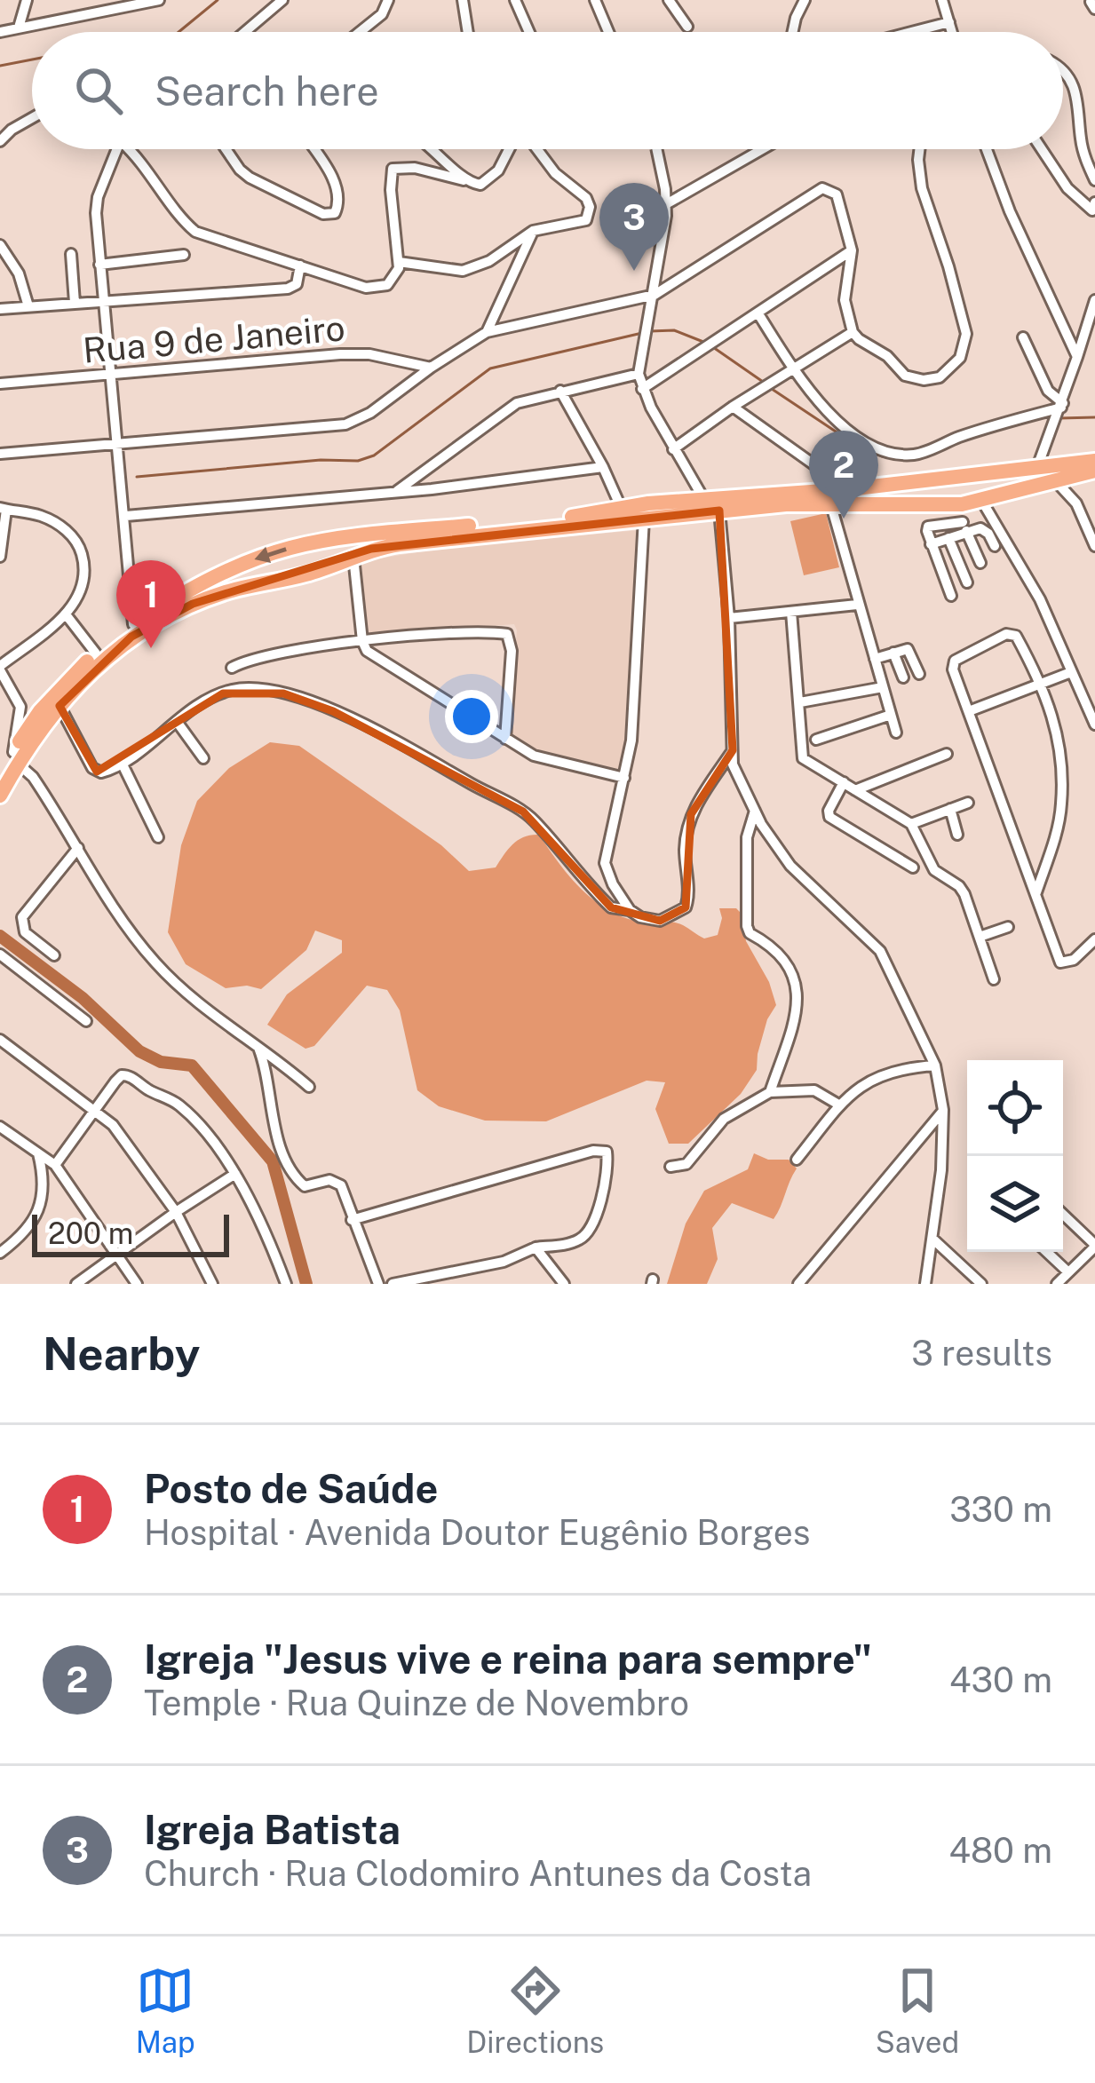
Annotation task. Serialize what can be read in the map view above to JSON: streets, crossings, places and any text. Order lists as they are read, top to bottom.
{
  "streets": {
    "street": ["Rua 9 de Janeiro"]
  },
  "scale_bar": "200 m",
  "page": {
    "search": "Search here",
    "pins": ["3", "2", "1"],
    "scale": "200 m",
    "heading": ["Nearby", "3 results"],
    "list": [
      {
        "mark": "1",
        "name": "Posto de Saúde",
        "note": "Hospital · Avenida Doutor Eugênio Borges",
        "value": "330 m"
      },
      {
        "mark": "2",
        "name": "Igreja \"Jesus vive e reina para sempre\"",
        "note": "Temple · Rua Quinze de Novembro",
        "value": "430 m"
      },
      {
        "mark": "3",
        "name": "Igreja Batista",
        "note": "Church · Rua Clodomiro Antunes da Costa",
        "value": "480 m"
      }
    ],
    "nav": ["Map", "Directions", "Saved"]
  }
}
